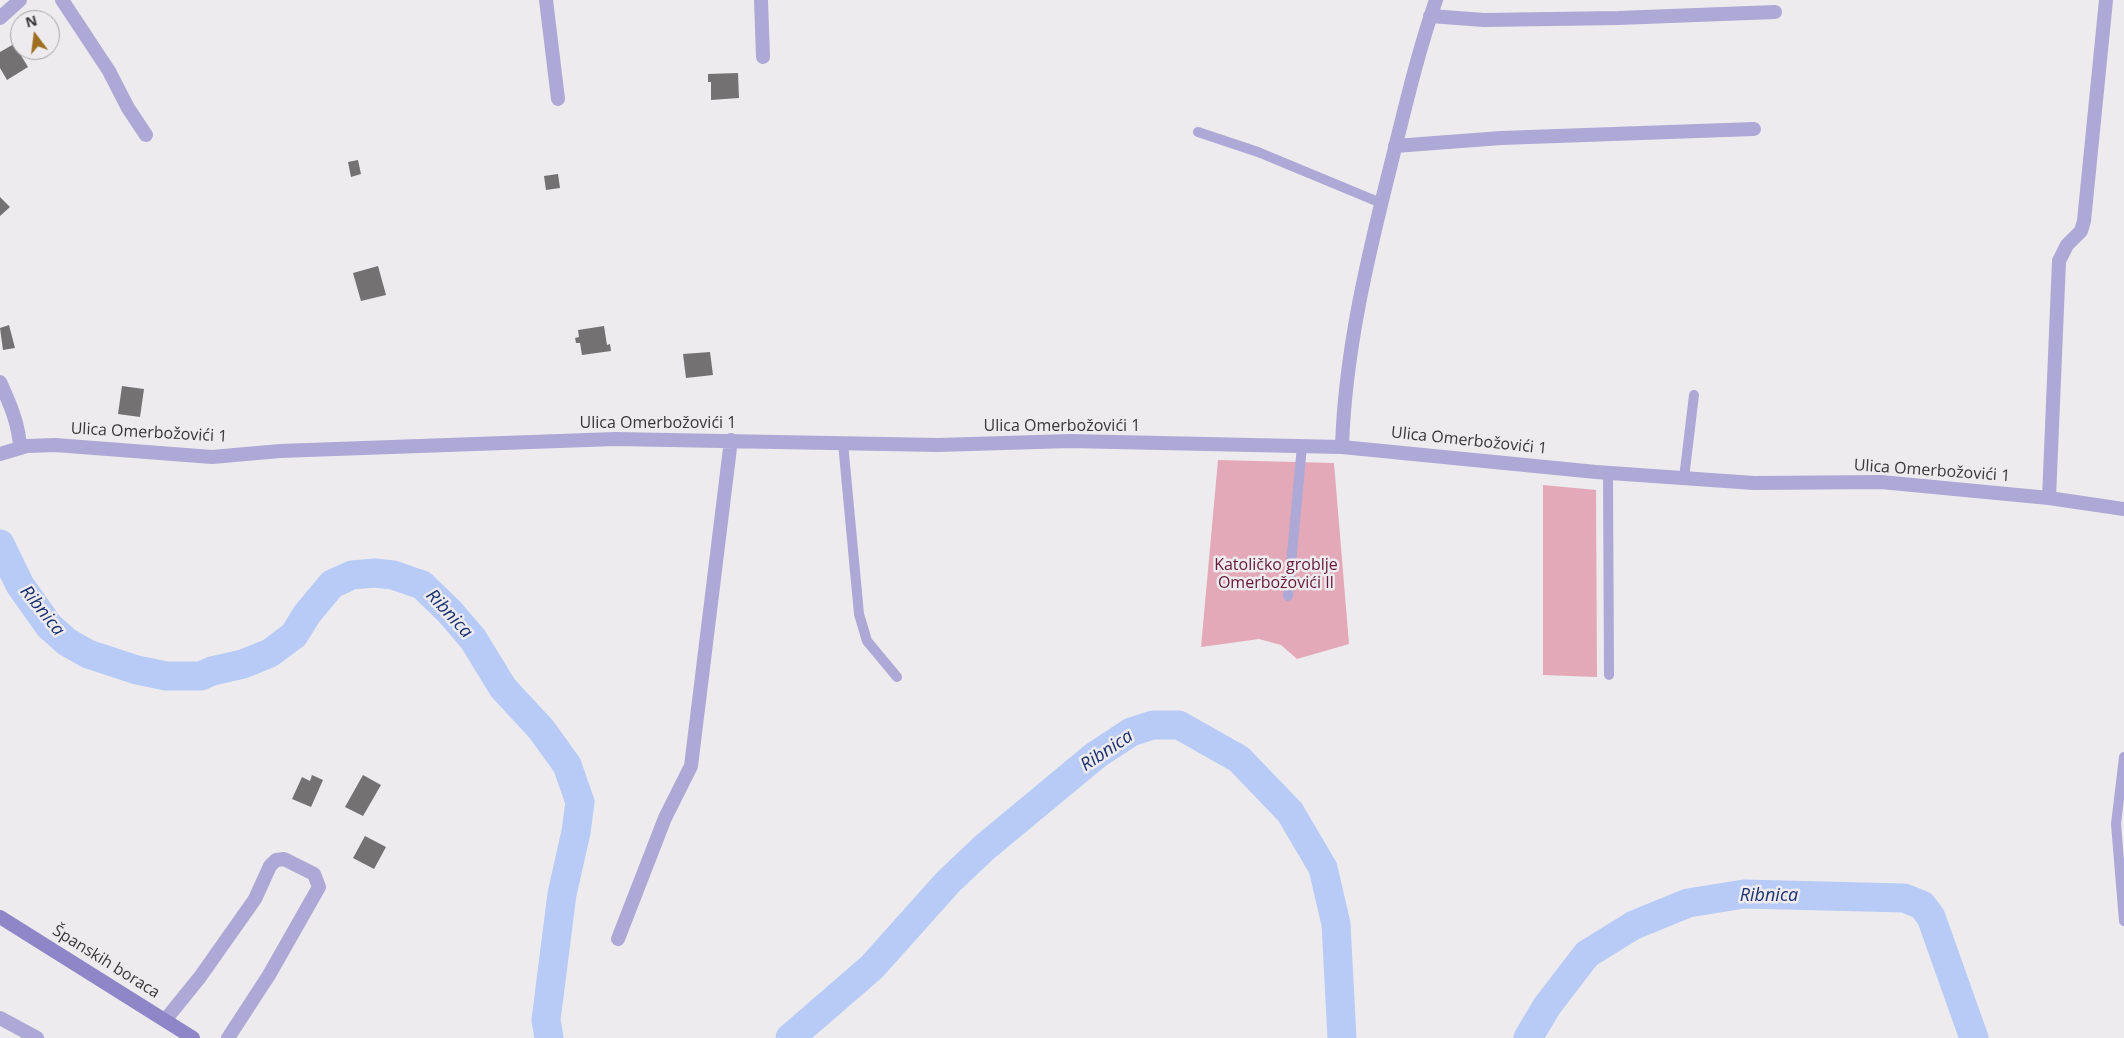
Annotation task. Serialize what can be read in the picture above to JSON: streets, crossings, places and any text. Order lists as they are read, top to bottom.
{
  "streets": {
    "main road": ["Španskih boraca"],
    "street": ["Ulica Omerbožovići 1"]
  },
  "water": ["Ribnica"],
  "parks": ["Katoličko groblje Omerbožovići II"],
  "north": "top"
}
